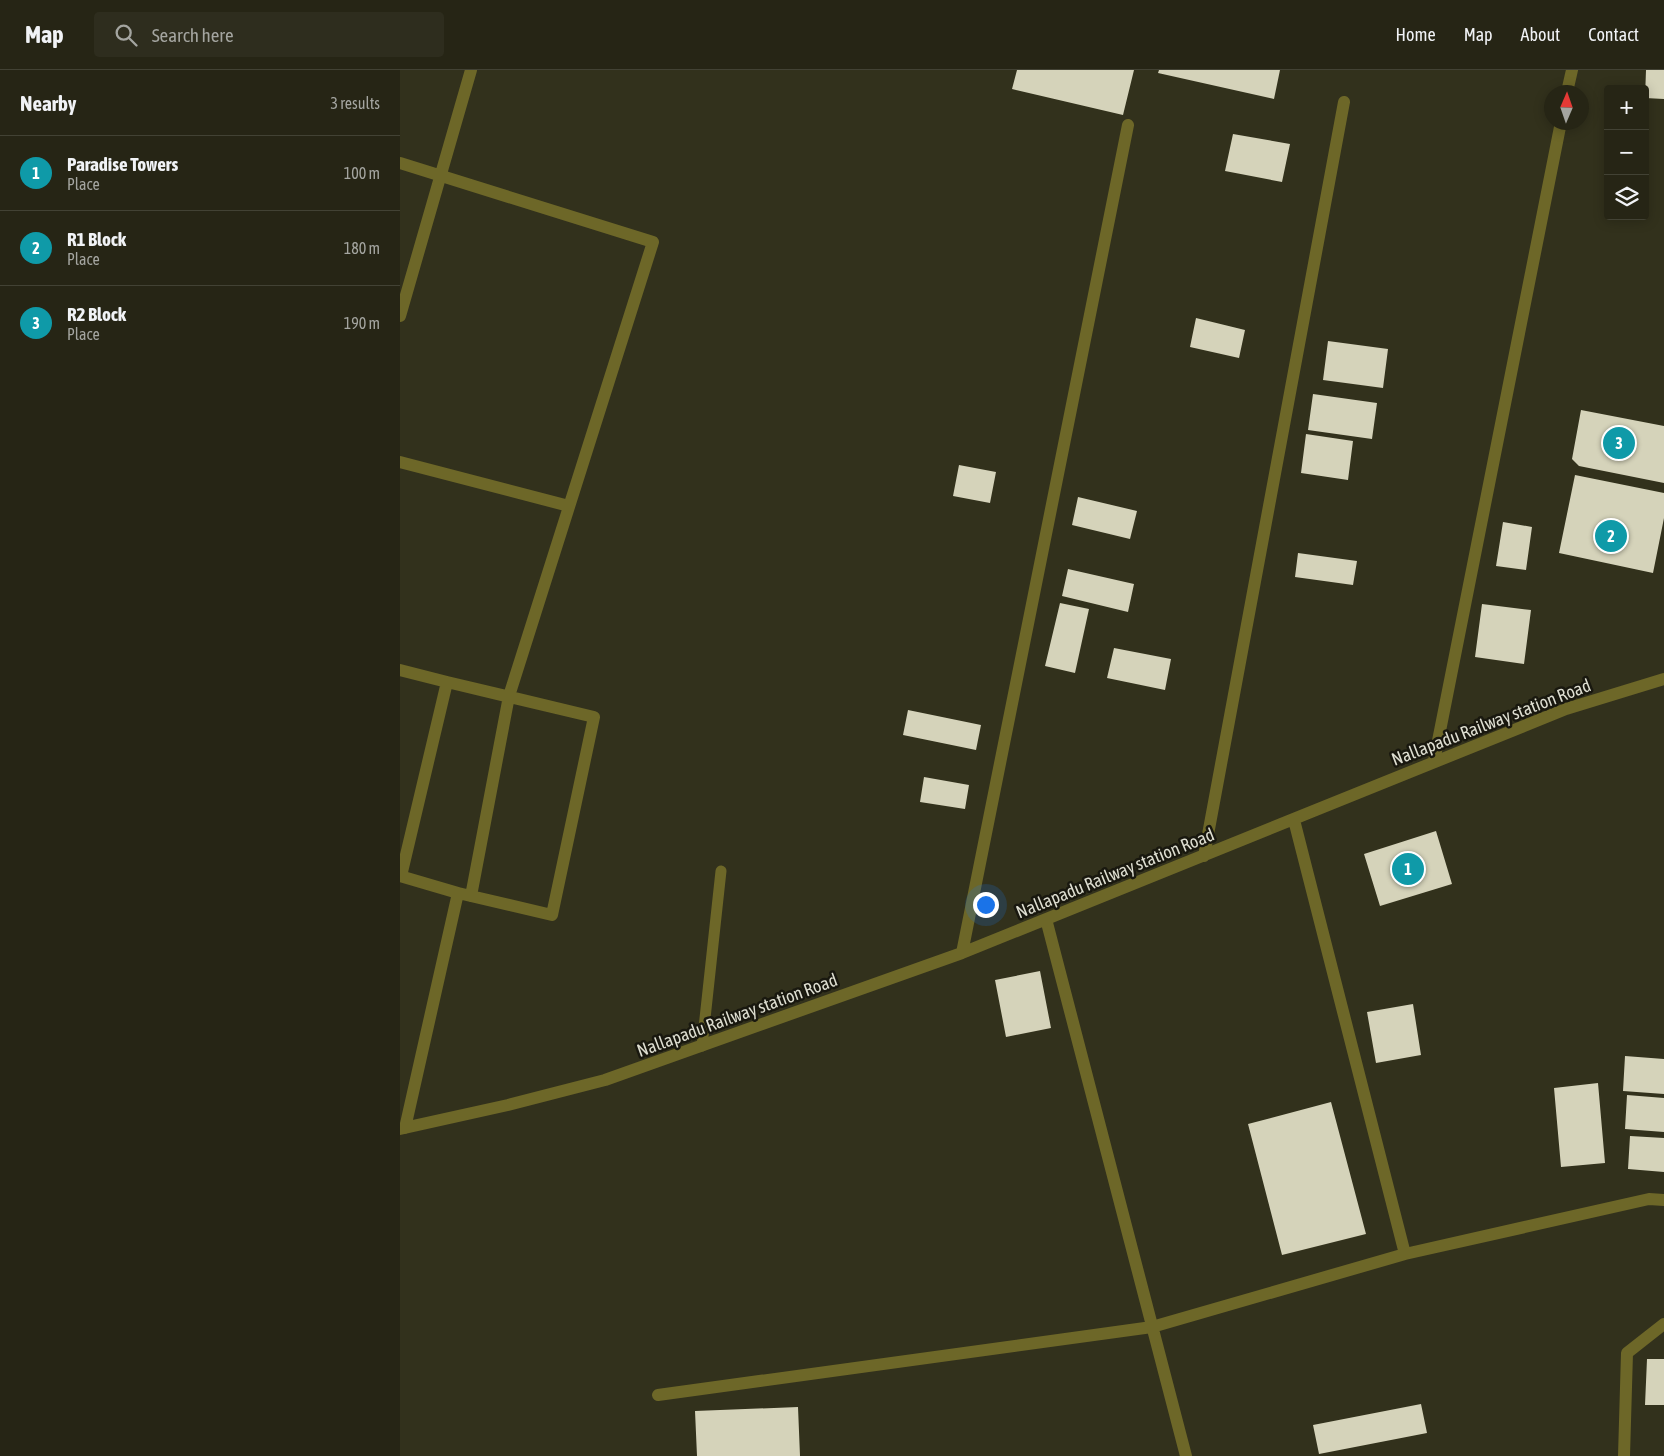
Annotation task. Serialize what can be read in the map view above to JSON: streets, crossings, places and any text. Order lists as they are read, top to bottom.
{
  "streets": {
    "street": ["Nallapadu Railway station Road"]
  },
  "north": "top",
  "page": {
    "header": "Map",
    "search": "Search here",
    "nav": [
      "Home",
      "Map",
      "About",
      "Contact"
    ],
    "heading": ["Nearby", "3 results"],
    "map_buttons": ["+", "−"],
    "list": [
      {
        "mark": "1",
        "name": "Paradise Towers",
        "note": "Place",
        "value": "100 m"
      },
      {
        "mark": "2",
        "name": "R1 Block",
        "note": "Place",
        "value": "180 m"
      },
      {
        "mark": "3",
        "name": "R2 Block",
        "note": "Place",
        "value": "190 m"
      }
    ],
    "pins": ["3", "2", "1"]
  }
}
